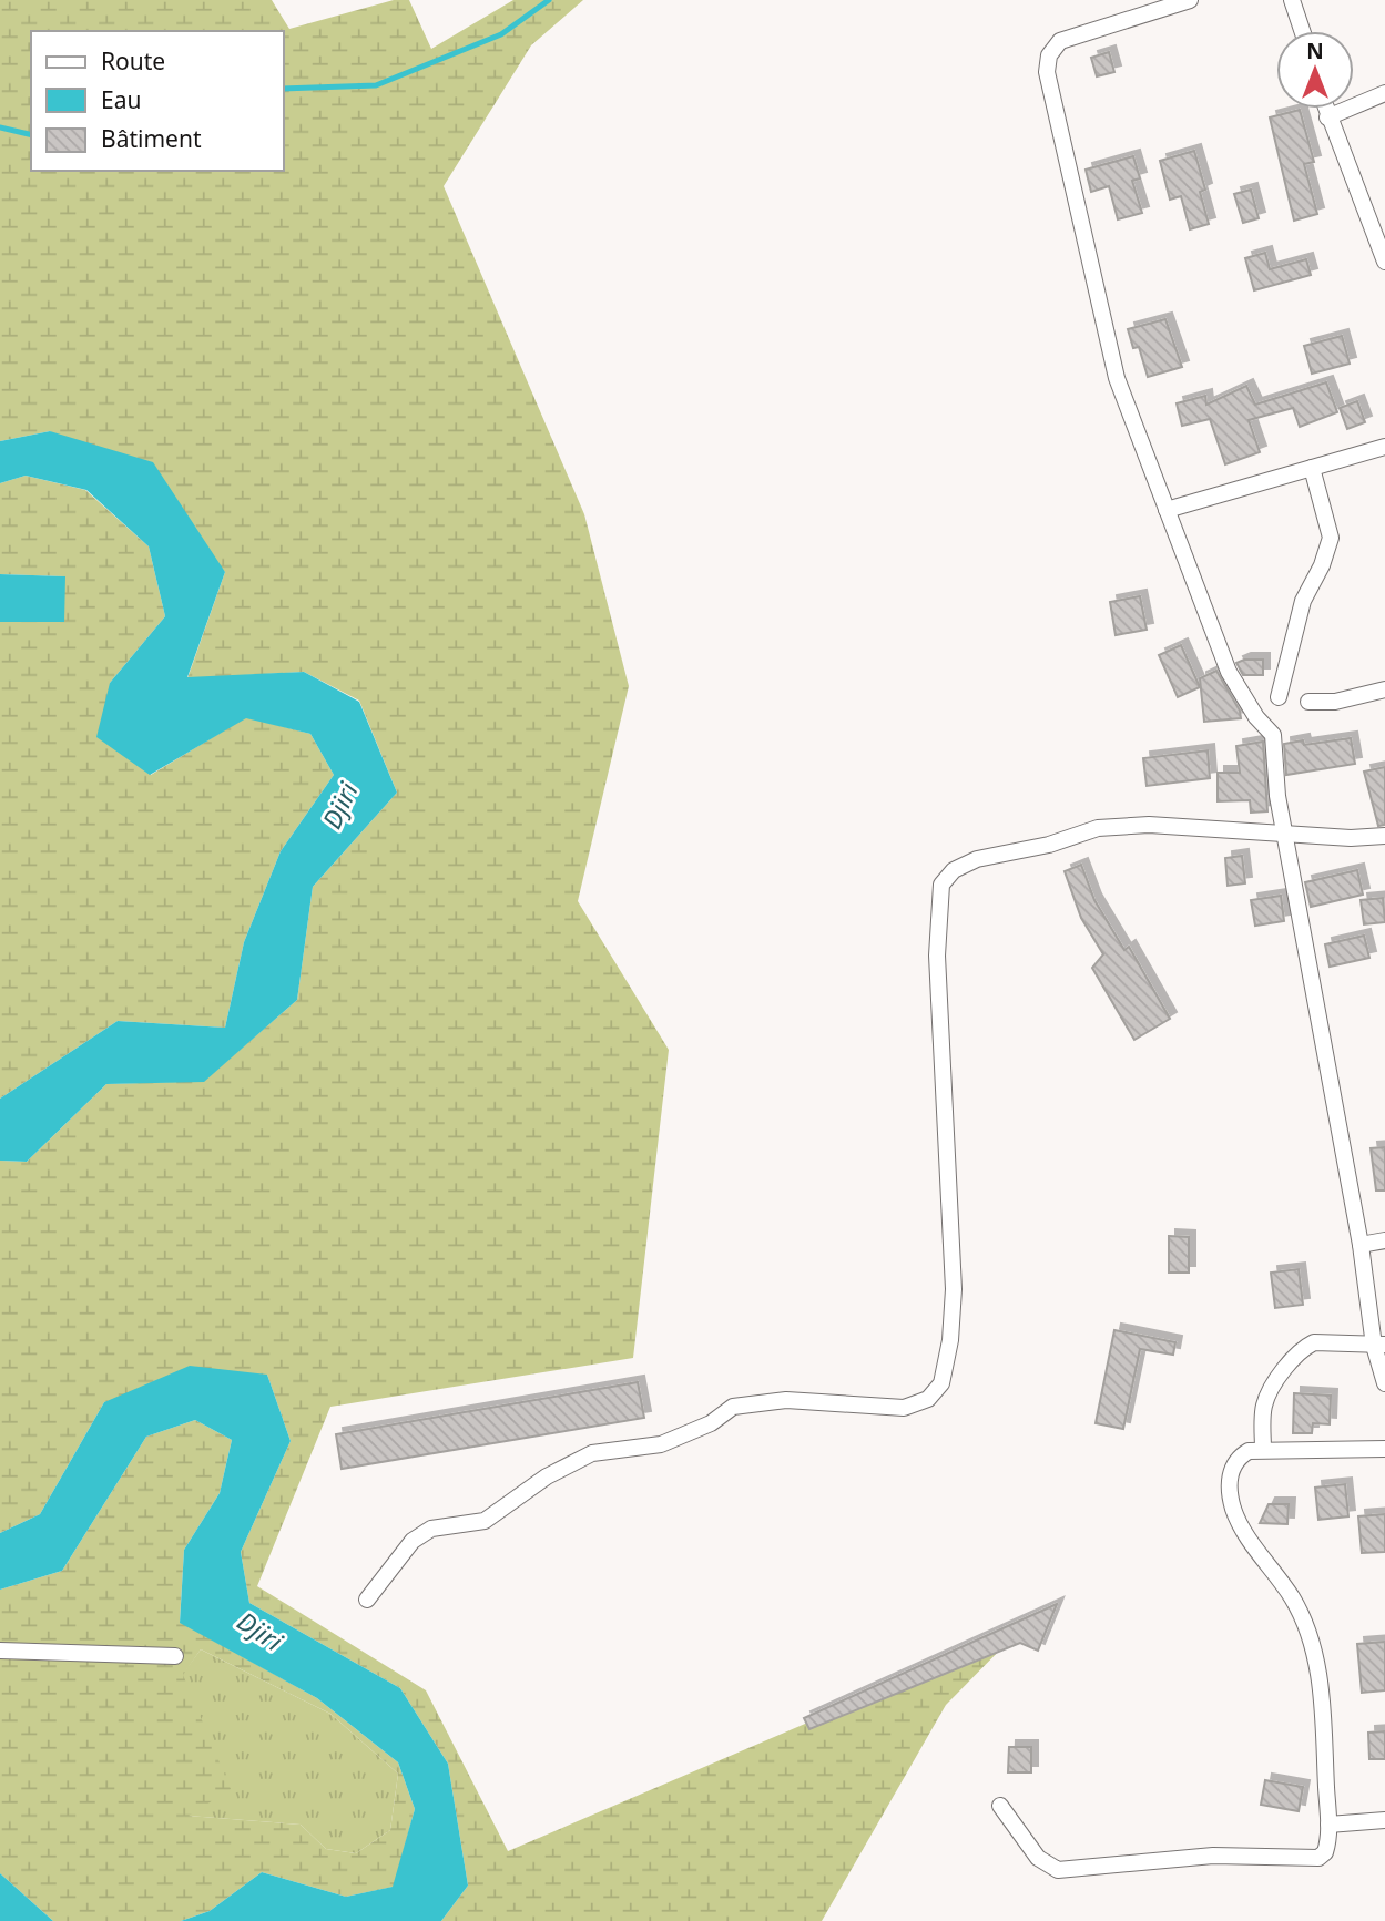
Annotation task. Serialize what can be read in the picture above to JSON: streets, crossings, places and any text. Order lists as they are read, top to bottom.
{
  "water": ["Djiri"],
  "legend": ["Route", "Eau", "Bâtiment"],
  "north": "top"
}
